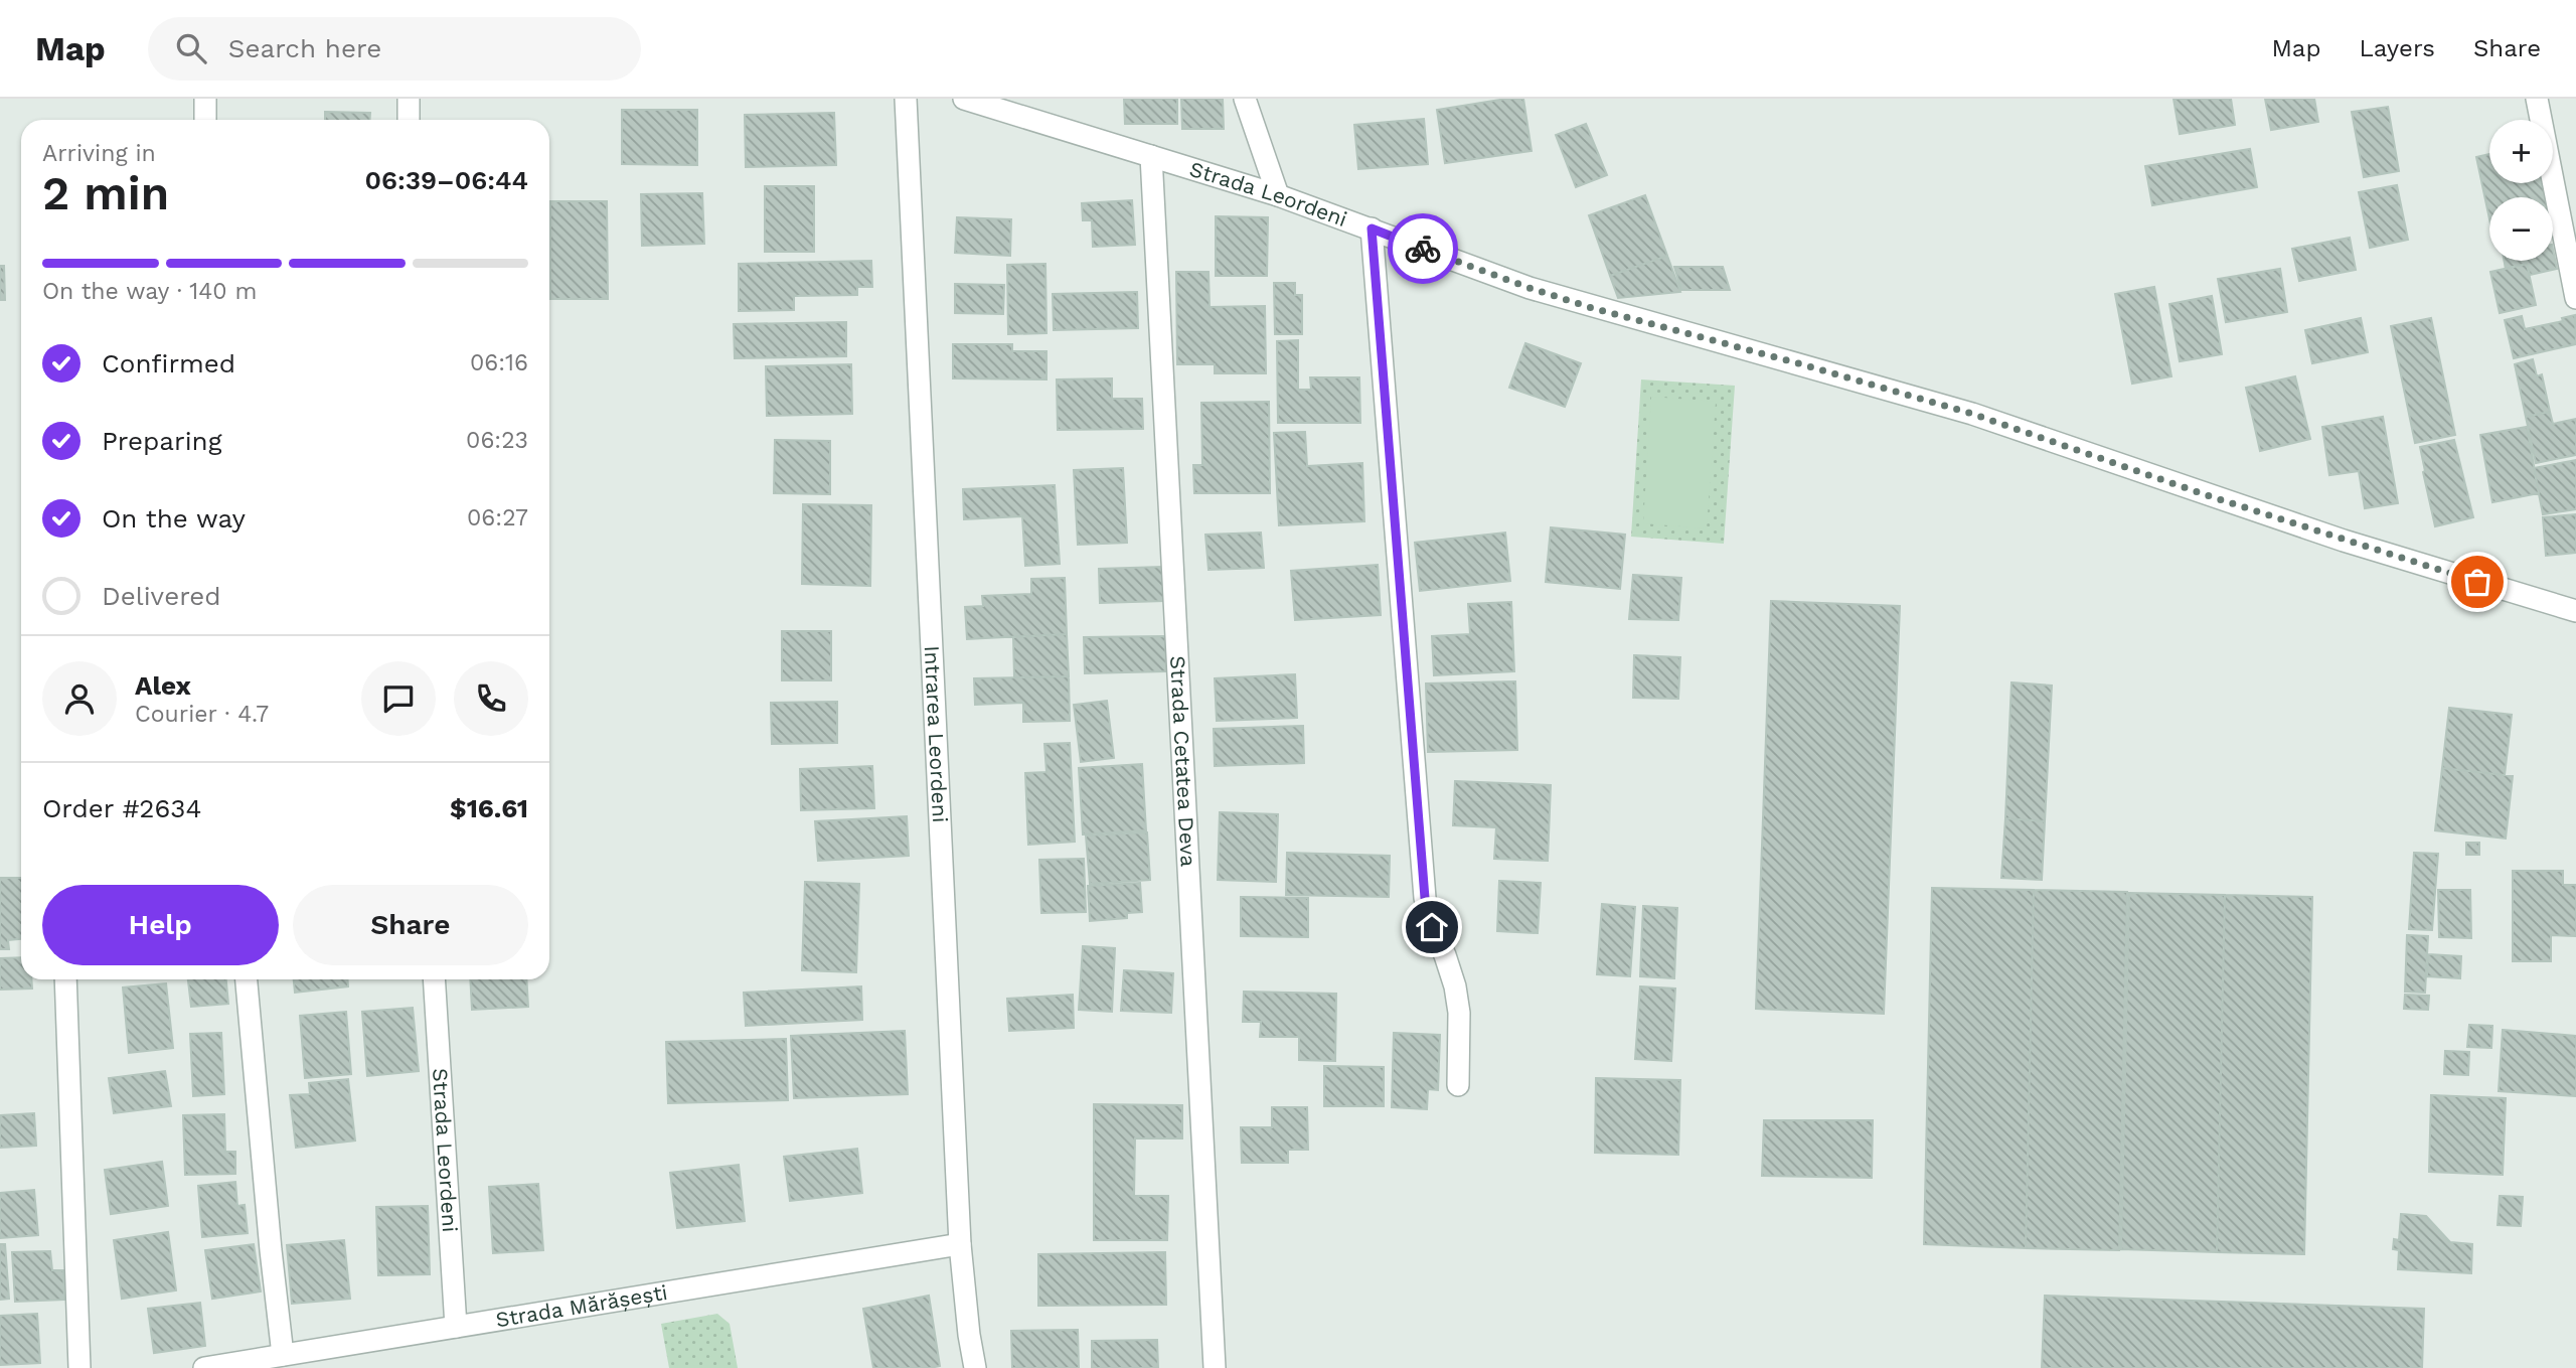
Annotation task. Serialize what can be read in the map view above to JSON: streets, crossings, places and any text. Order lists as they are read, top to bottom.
{
  "streets": {
    "street": [
      "Strada Leordeni",
      "Intrarea Leordeni",
      "Strada Cetatea Deva",
      "Strada Mărășești"
    ]
  },
  "crossings": [
    ["Strada Leordeni", "Strada Cetatea Deva"],
    ["Strada Leordeni", "Strada Mărășești"],
    ["Intrarea Leordeni", "Strada Mărășești"]
  ],
  "page": {
    "header": "Map",
    "search": "Search here",
    "nav": ["Map", "Layers", "Share"],
    "map_buttons": ["+", "−"],
    "heading": ["2 min", "Arriving in", "06:39–06:44"],
    "panel": [
      "Alex",
      "Courier · 4.7",
      "Order #2634",
      "$16.61"
    ],
    "bar": "On the way · 140 m",
    "list": [
      ["Confirmed", "06:16"],
      ["Preparing", "06:23"],
      ["On the way", "06:27"],
      "Delivered"
    ],
    "buttons": ["Help", "Share"]
  }
}
